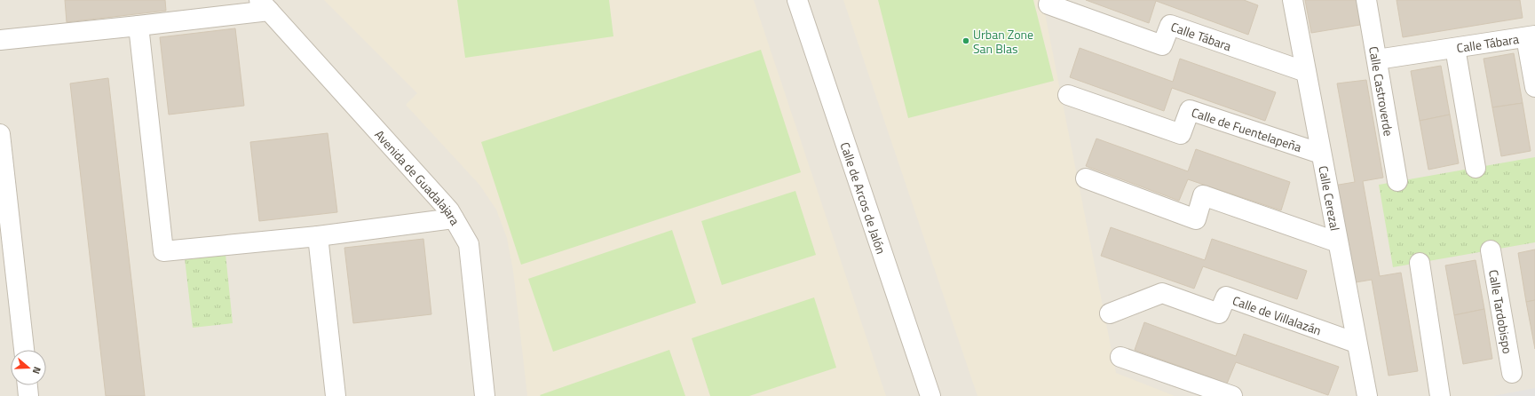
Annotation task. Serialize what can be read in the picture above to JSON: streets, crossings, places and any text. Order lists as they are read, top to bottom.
{
  "streets": {
    "street": [
      "Calle Tábara",
      "Calle Castroverde",
      "Calle de Fuentelapeña",
      "Avenida de Guadalajara",
      "Calle de Arcos de Jalón",
      "Calle Cerezal",
      "Calle Tardobispo",
      "Calle de Villalazán"
    ]
  },
  "crossings": [
    ["Calle Tábara", "Calle Castroverde"],
    ["Calle Tábara", "Calle Cerezal"],
    ["Calle de Fuentelapeña", "Calle Cerezal"],
    ["Calle Cerezal", "Calle de Villalazán"]
  ],
  "places": ["Urban Zone San Blas"],
  "north": "right"
}
